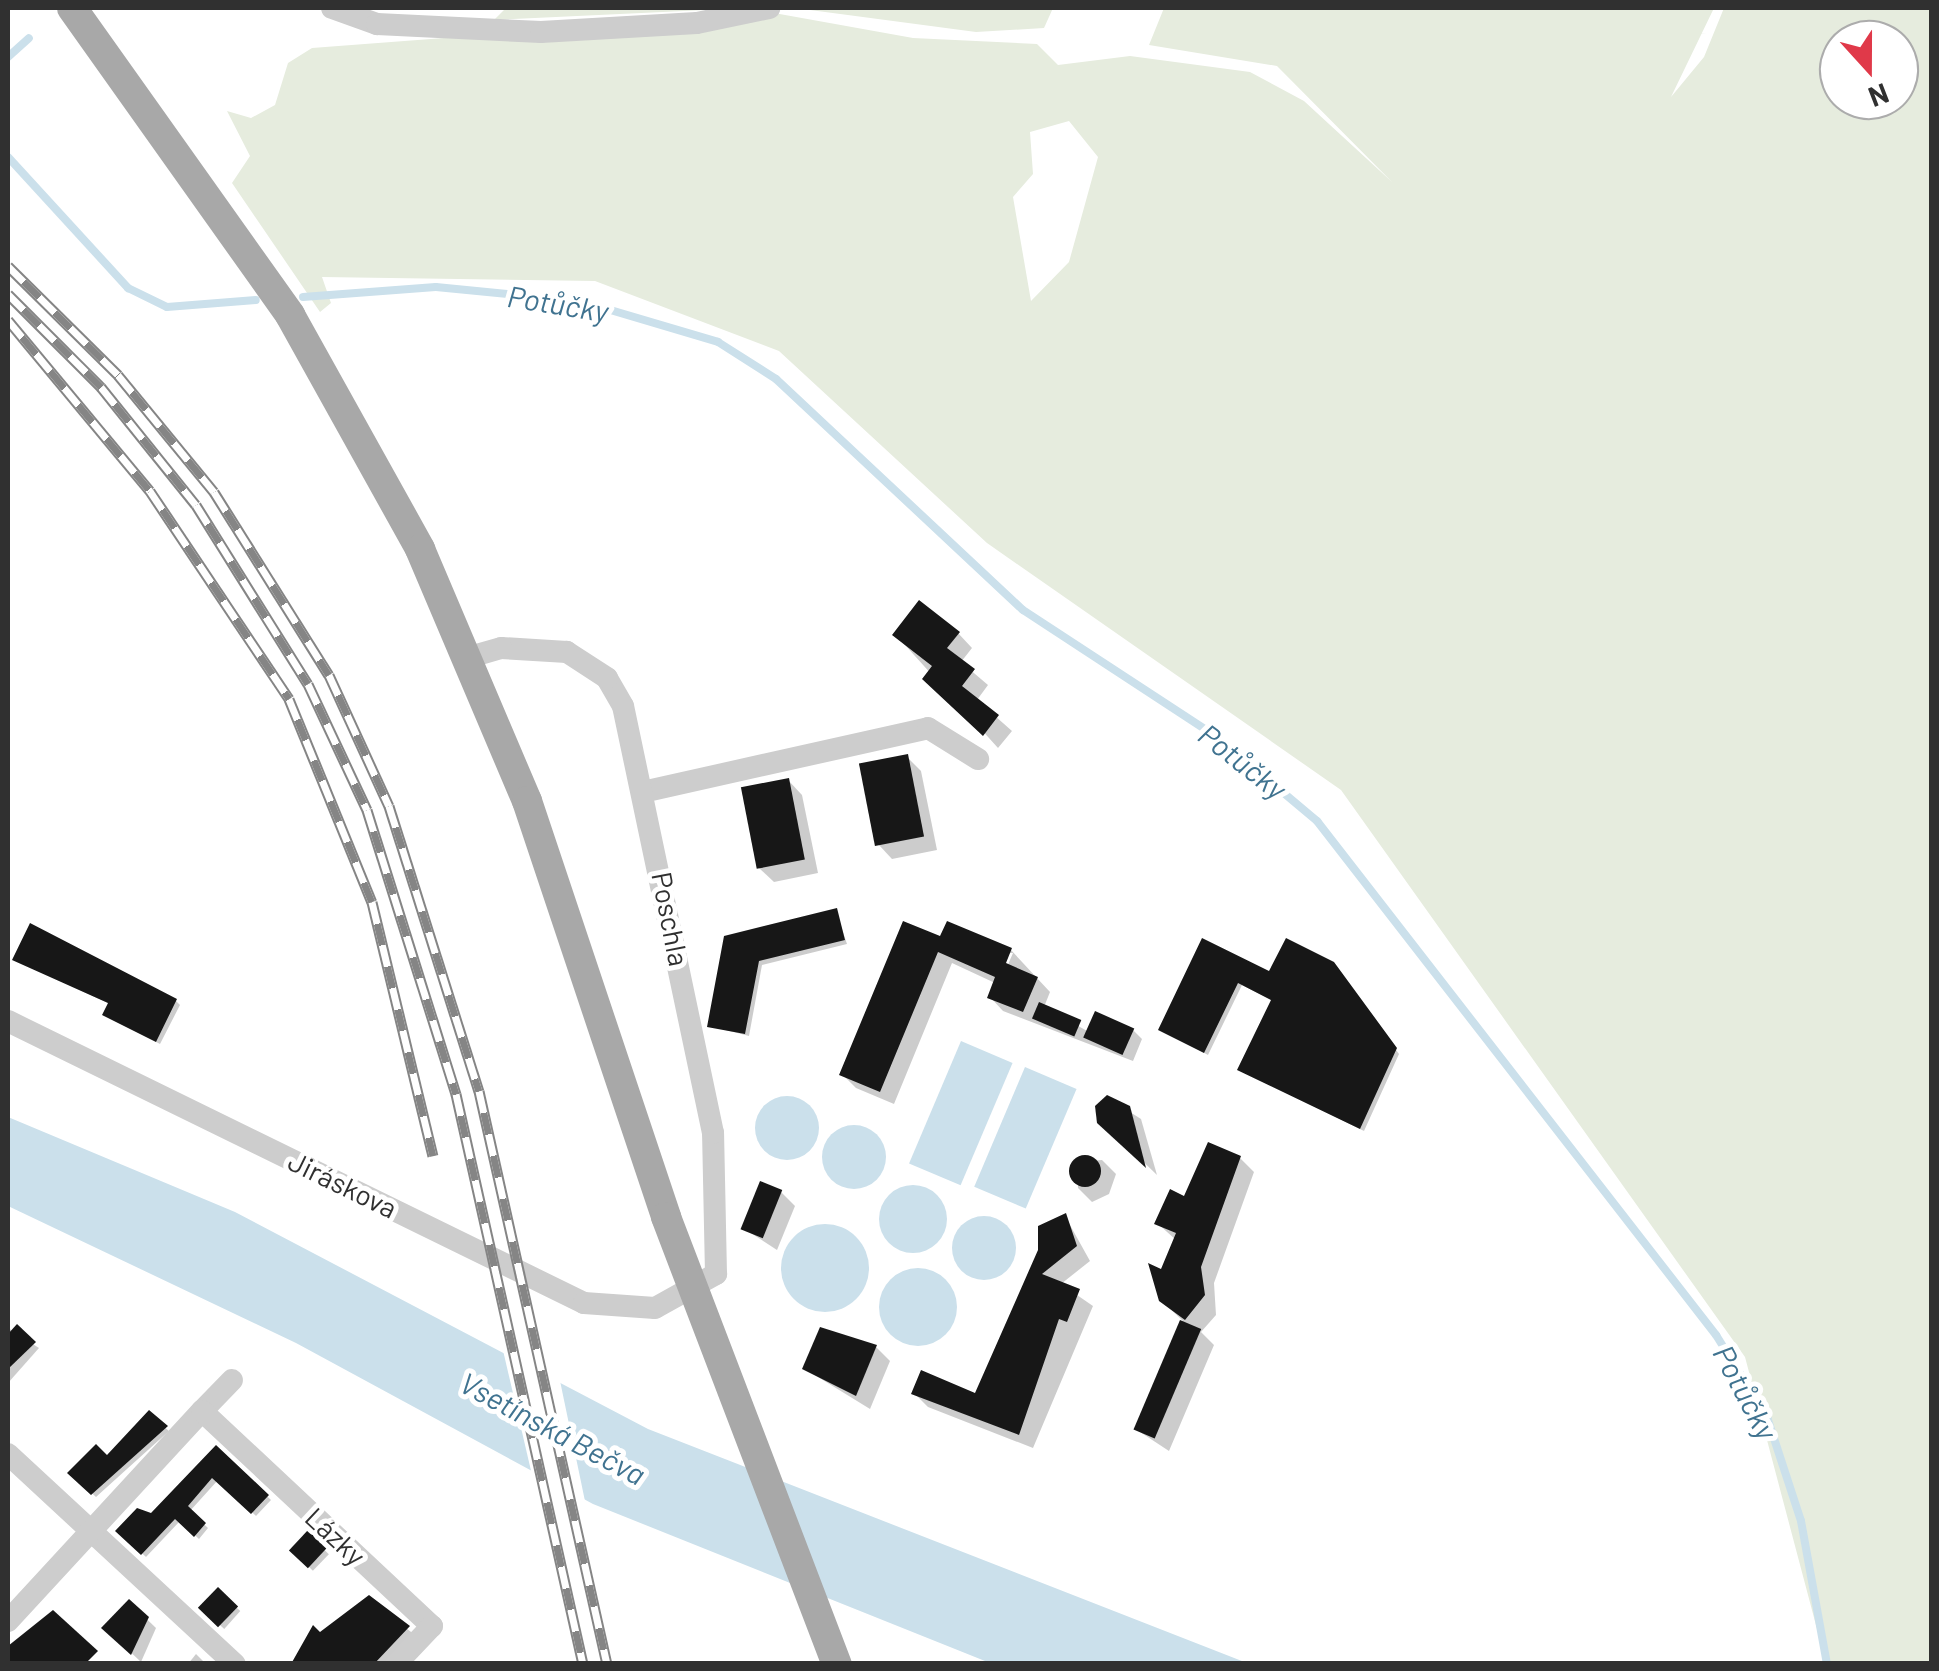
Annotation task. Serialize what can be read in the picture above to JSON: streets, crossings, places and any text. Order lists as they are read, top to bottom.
{
  "streets": {
    "street": ["Poschla", "Jiráskova", "Lázky"]
  },
  "crossings": [
    ["Poschla", "Jiráskova"]
  ],
  "water": ["Potůčky", "Vsetínská Bečva"],
  "north": "bottom"
}
